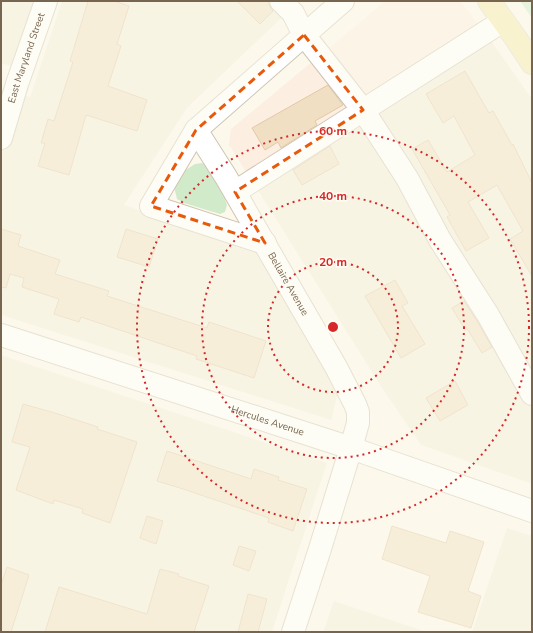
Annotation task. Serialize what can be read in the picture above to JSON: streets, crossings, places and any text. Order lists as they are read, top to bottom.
{
  "streets": {
    "street": ["East Maryland Street", "Bellaire Avenue", "Hercules Avenue"]
  },
  "crossings": [
    ["Bellaire Avenue", "Hercules Avenue"]
  ],
  "rings": ["60 m", "40 m", "20 m"]
}
